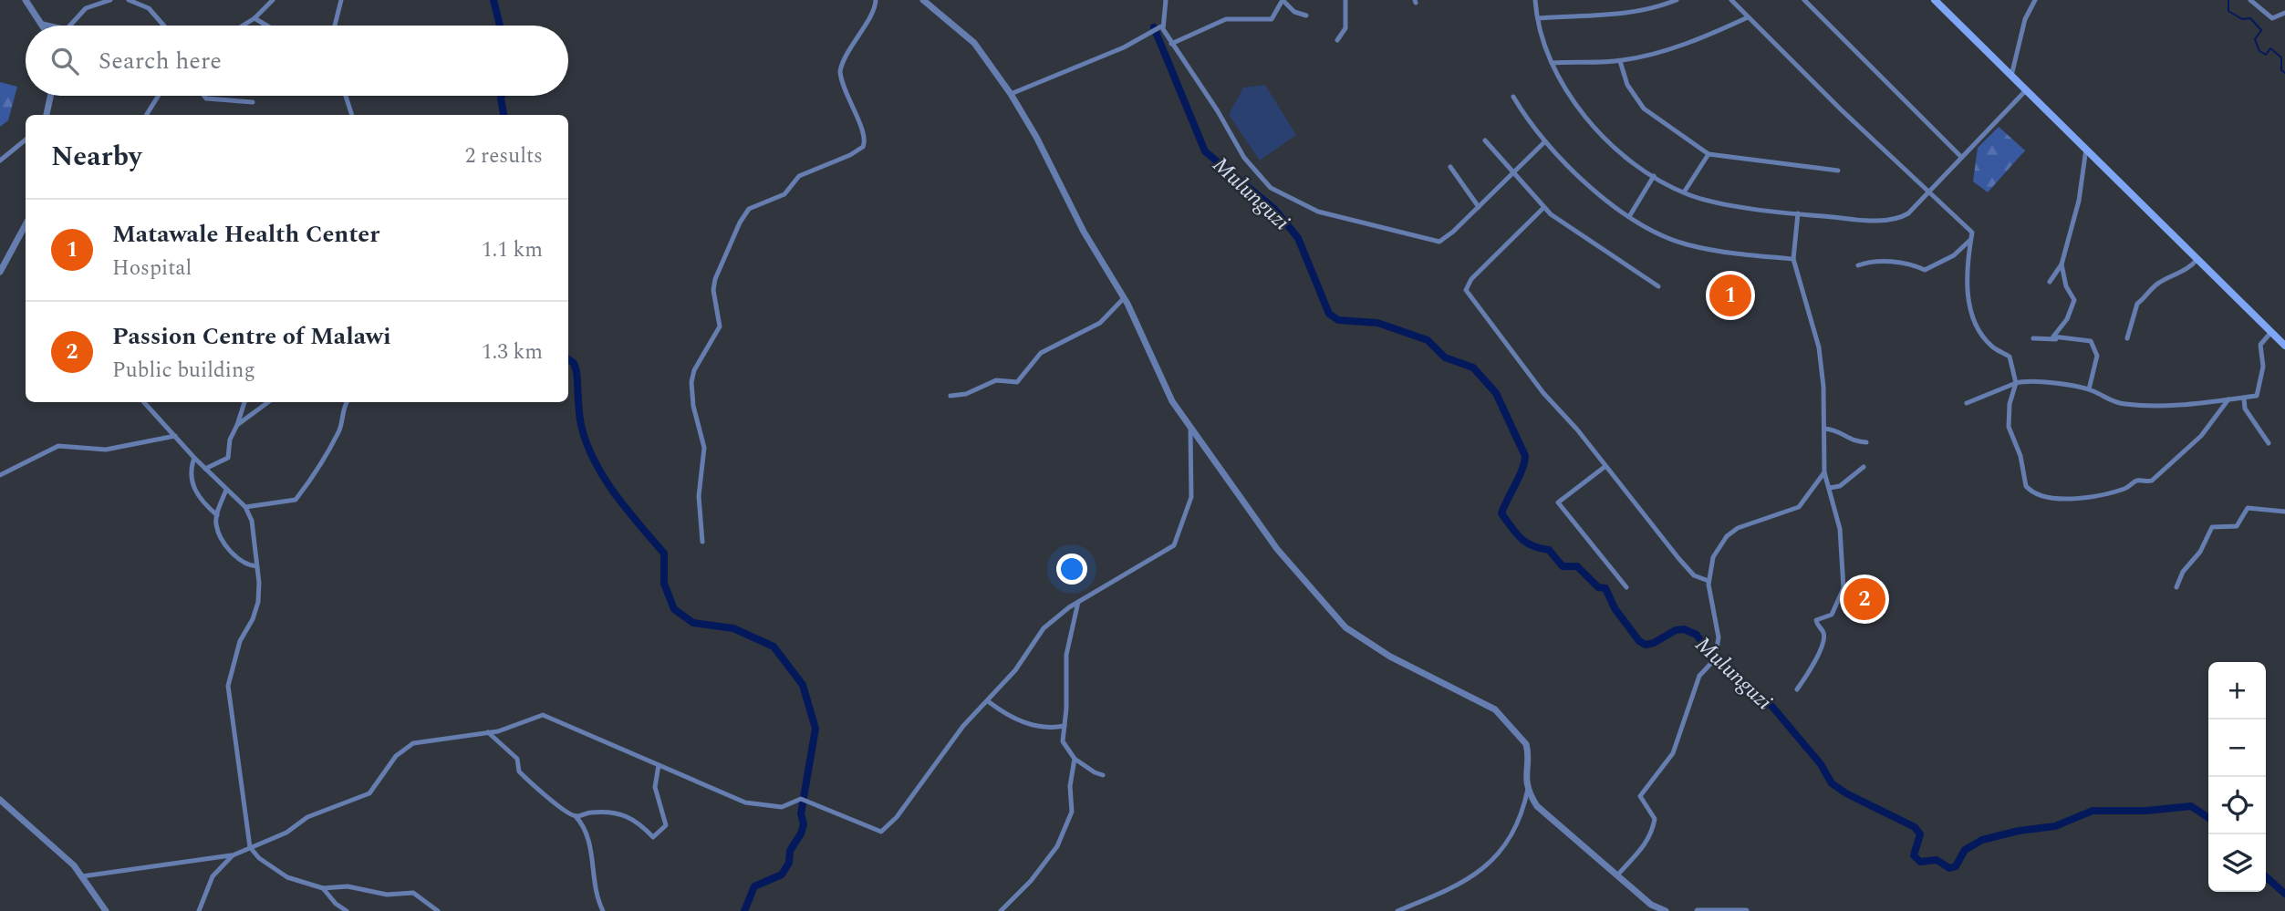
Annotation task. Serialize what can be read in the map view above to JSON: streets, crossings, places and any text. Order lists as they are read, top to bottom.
{
  "water": ["Mulunguzi"],
  "page": {
    "search": "Search here",
    "heading": ["Nearby", "2 results"],
    "list": [
      {
        "mark": "1",
        "name": "Matawale Health Center",
        "note": "Hospital",
        "value": "1.1 km"
      },
      {
        "mark": "2",
        "name": "Passion Centre of Malawi",
        "note": "Public building",
        "value": "1.3 km"
      }
    ],
    "pins": ["1", "2"],
    "map_buttons": ["+", "−"]
  }
}
